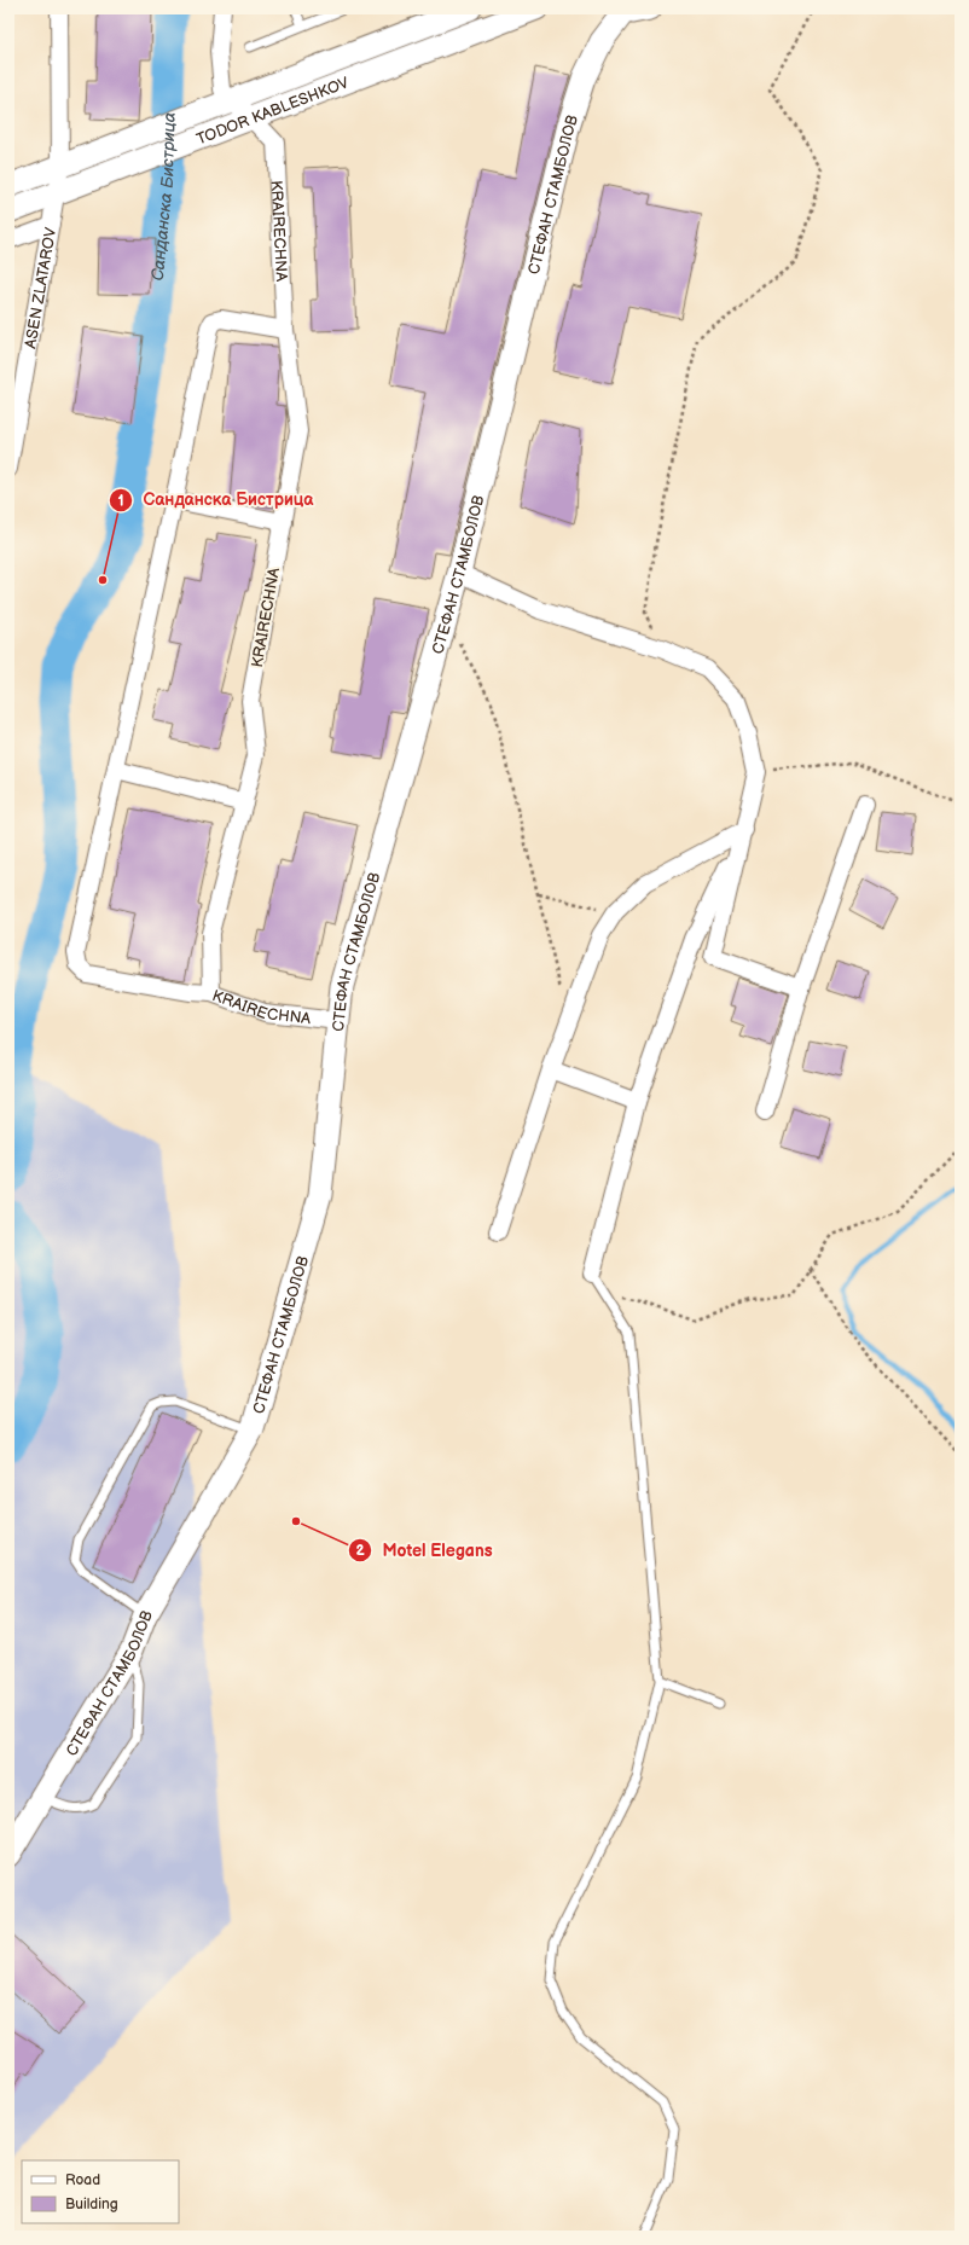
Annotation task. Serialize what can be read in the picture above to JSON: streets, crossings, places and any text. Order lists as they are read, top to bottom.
{
  "streets": {
    "street": [
      "TODOR KABLESHKOV",
      "СТЕФАН СТАМБОЛОВ",
      "KRAIRECHNA",
      "ASEN ZLATAROV"
    ]
  },
  "crossings": [
    ["TODOR KABLESHKOV", "KRAIRECHNA"],
    ["TODOR KABLESHKOV", "ASEN ZLATAROV"],
    ["СТЕФАН СТАМБОЛОВ", "KRAIRECHNA"]
  ],
  "water": ["Санданска Бистрица"],
  "places": ["Санданска Бистрица", "Motel Elegans"],
  "legend": ["Road", "Building"]
}
